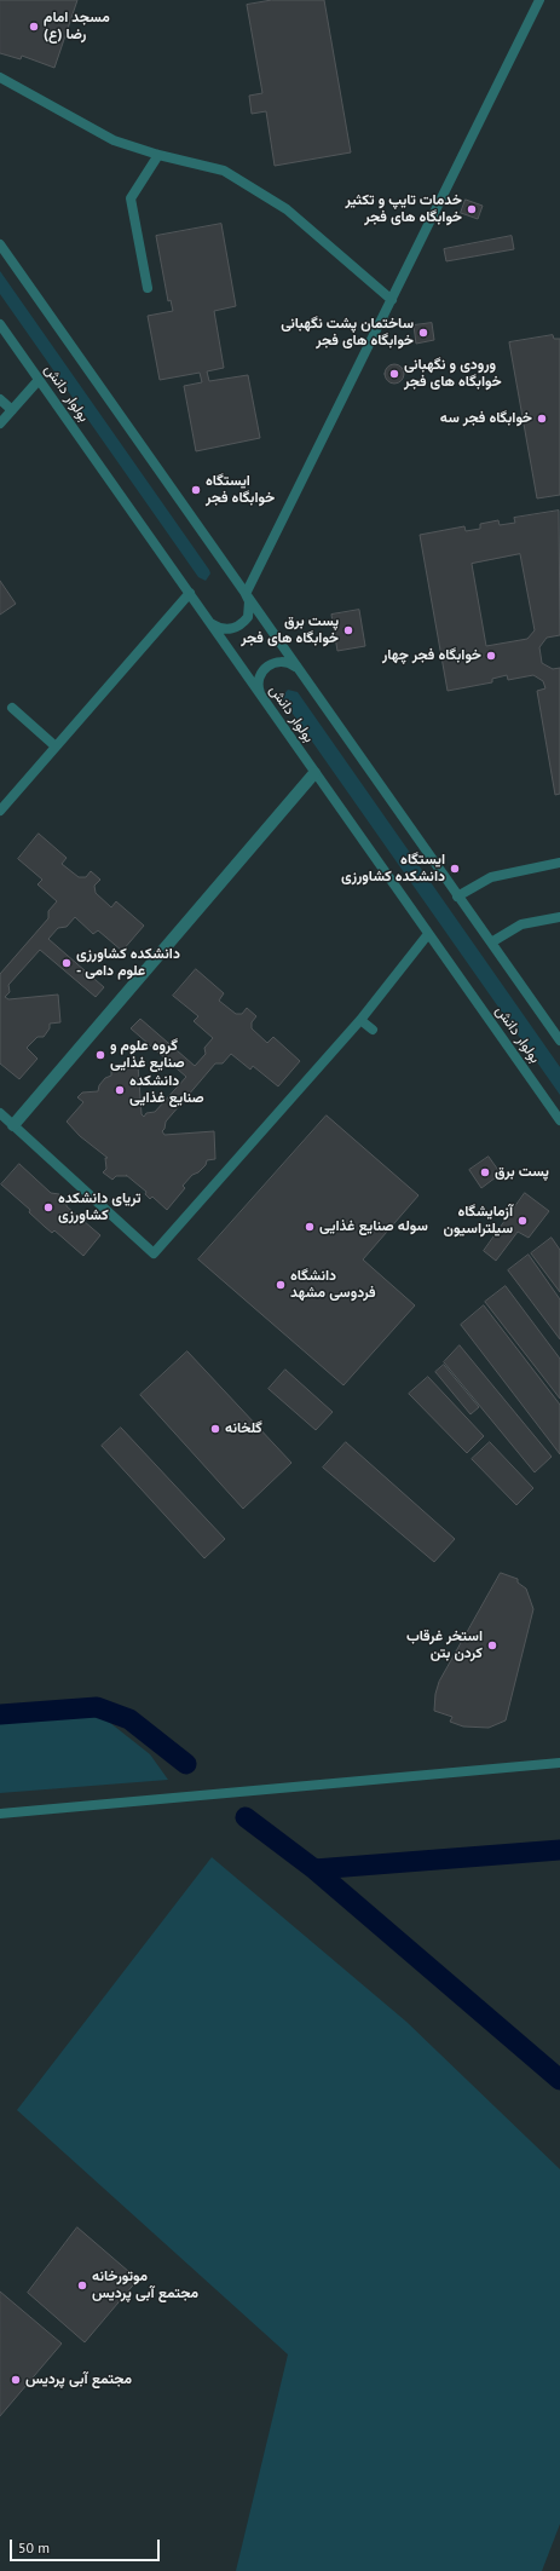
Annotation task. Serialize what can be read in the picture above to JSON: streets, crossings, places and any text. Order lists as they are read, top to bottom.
{
  "streets": {
    "lane": ["بولوار دانش"]
  },
  "places": [
    "مسجد امام رضا (ع)",
    "خدمات تایپ و تکثیر خوابگاه های فجر",
    "ساختمان پشت نگهبانی خوابگاه های فجر",
    "ورودی و نگهبانی خوابگاه های فجر",
    "خوابگاه فجر سه",
    "ایستگاه خوابگاه فجر",
    "پست برق خوابگاه های فجر",
    "خوابگاه فجر چهار",
    "ایستگاه دانشکده کشاورزی",
    "دانشکده کشاورزی - علوم دامی",
    "گروه علوم و صنایع غذایی",
    "دانشکده صنایع غذایی",
    "پست برق",
    "تریای دانشکده کشاورزی",
    "آزمایشگاه سیلتراسیون",
    "سوله صنایع غذایی",
    "دانشگاه فردوسی مشهد",
    "گلخانه",
    "استخر غرقاب کردن بتن",
    "موتورخانه مجتمع آبی پردیس",
    "مجتمع آبی پردیس"
  ],
  "scale_bar": "50 m"
}
